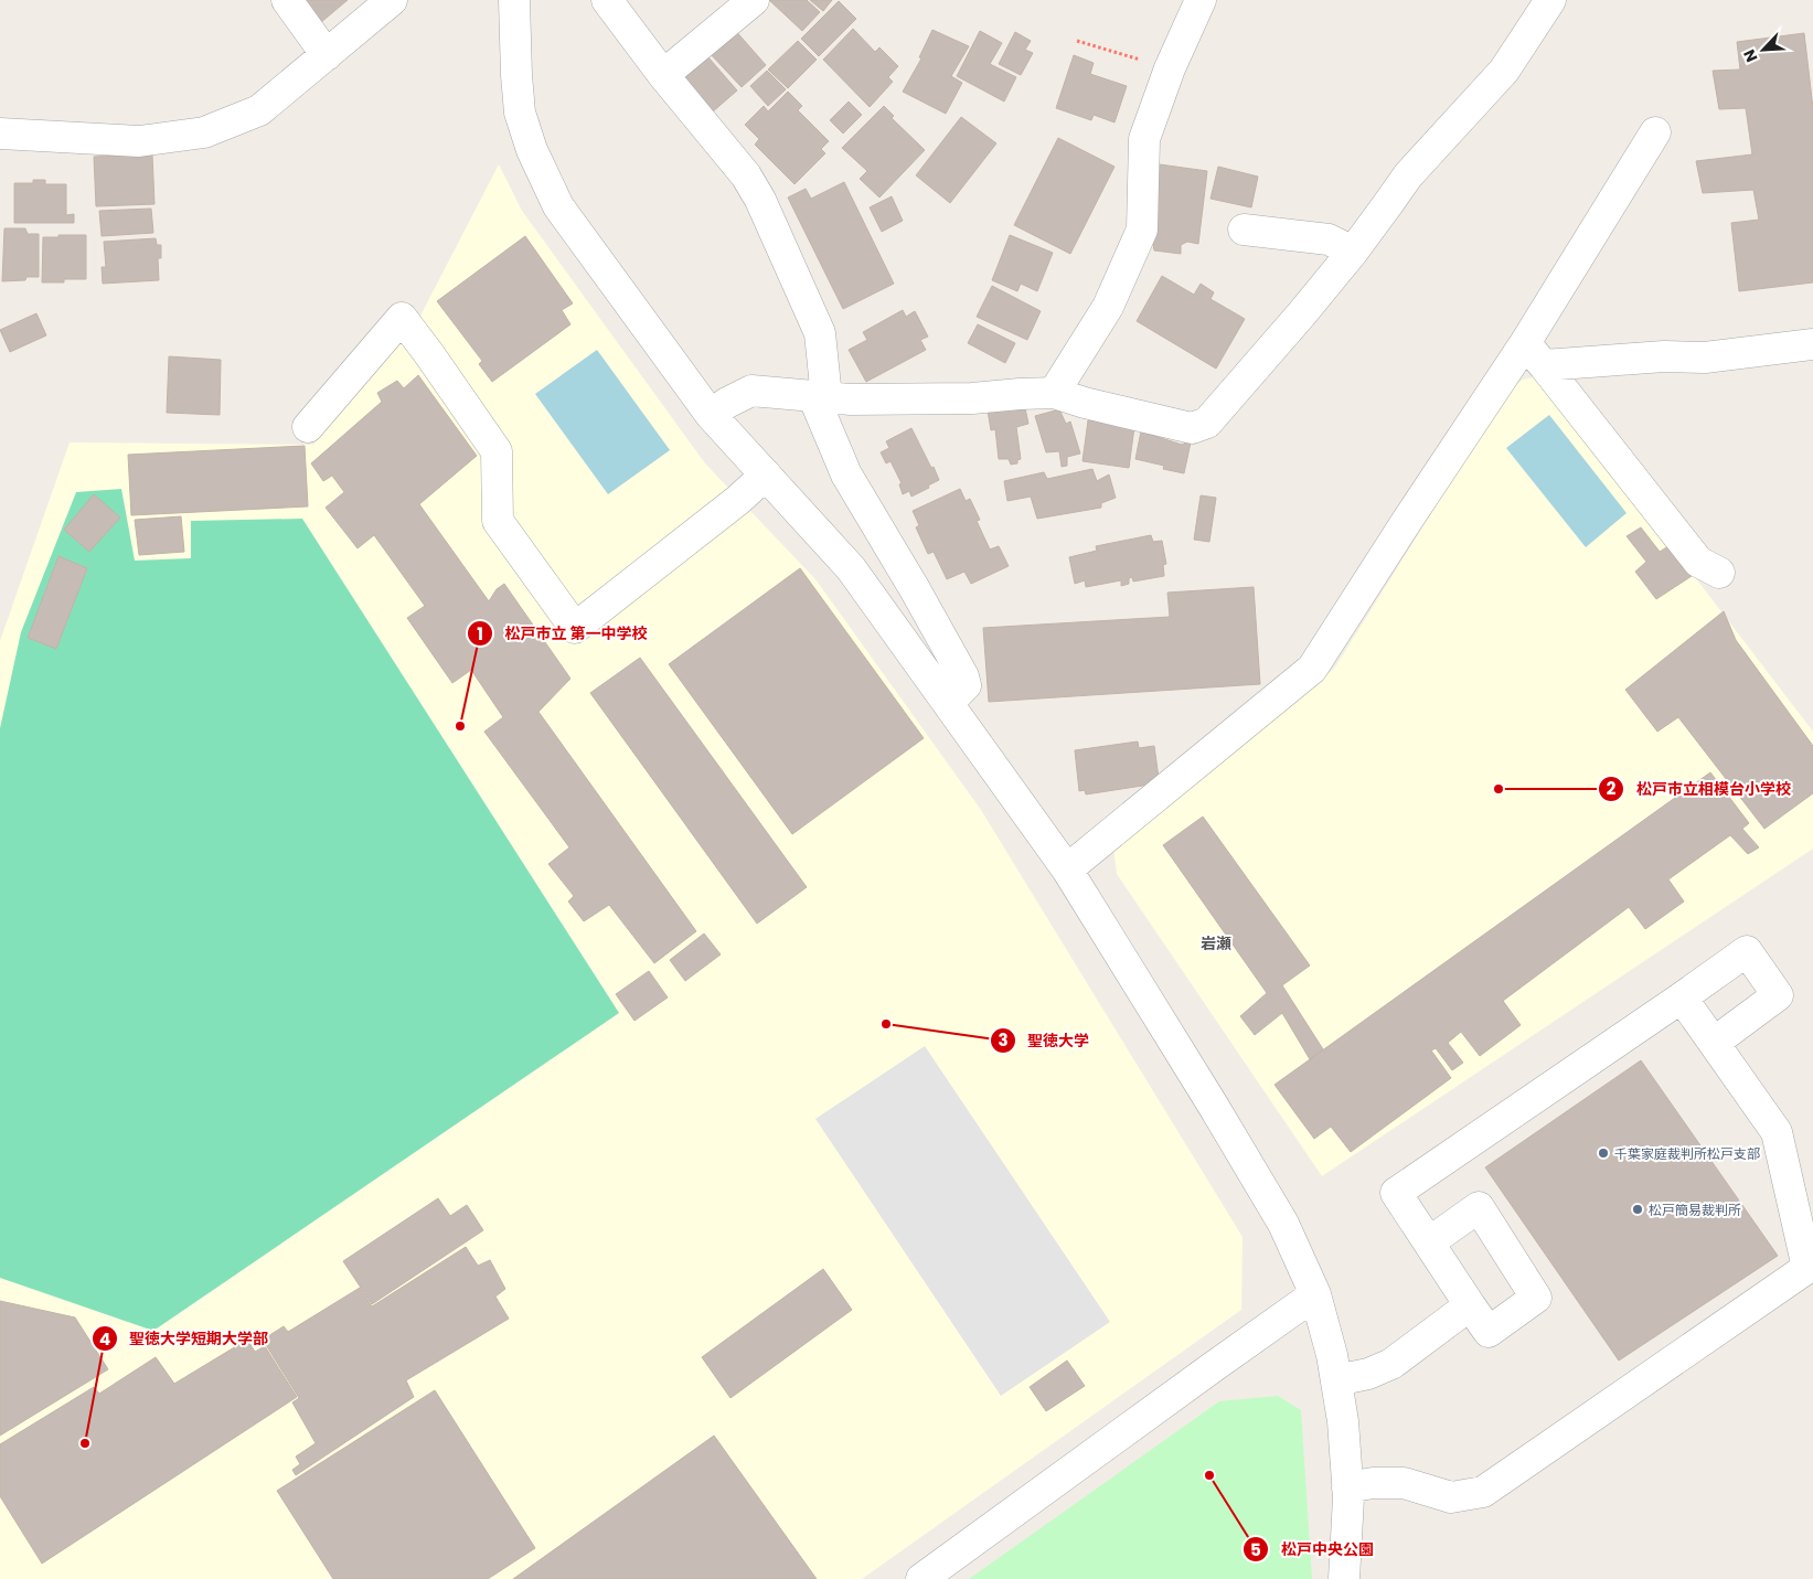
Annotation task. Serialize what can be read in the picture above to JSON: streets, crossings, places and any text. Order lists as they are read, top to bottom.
{
  "districts": ["岩瀬"],
  "places": [
    "松戸市立 第一中学校",
    "松戸市立相模台小学校",
    "聖徳大学",
    "千葉家庭裁判所松戸支部",
    "松戸簡易裁判所",
    "聖徳大学短期大学部",
    "松戸中央公園"
  ],
  "north": "bottom left"
}
